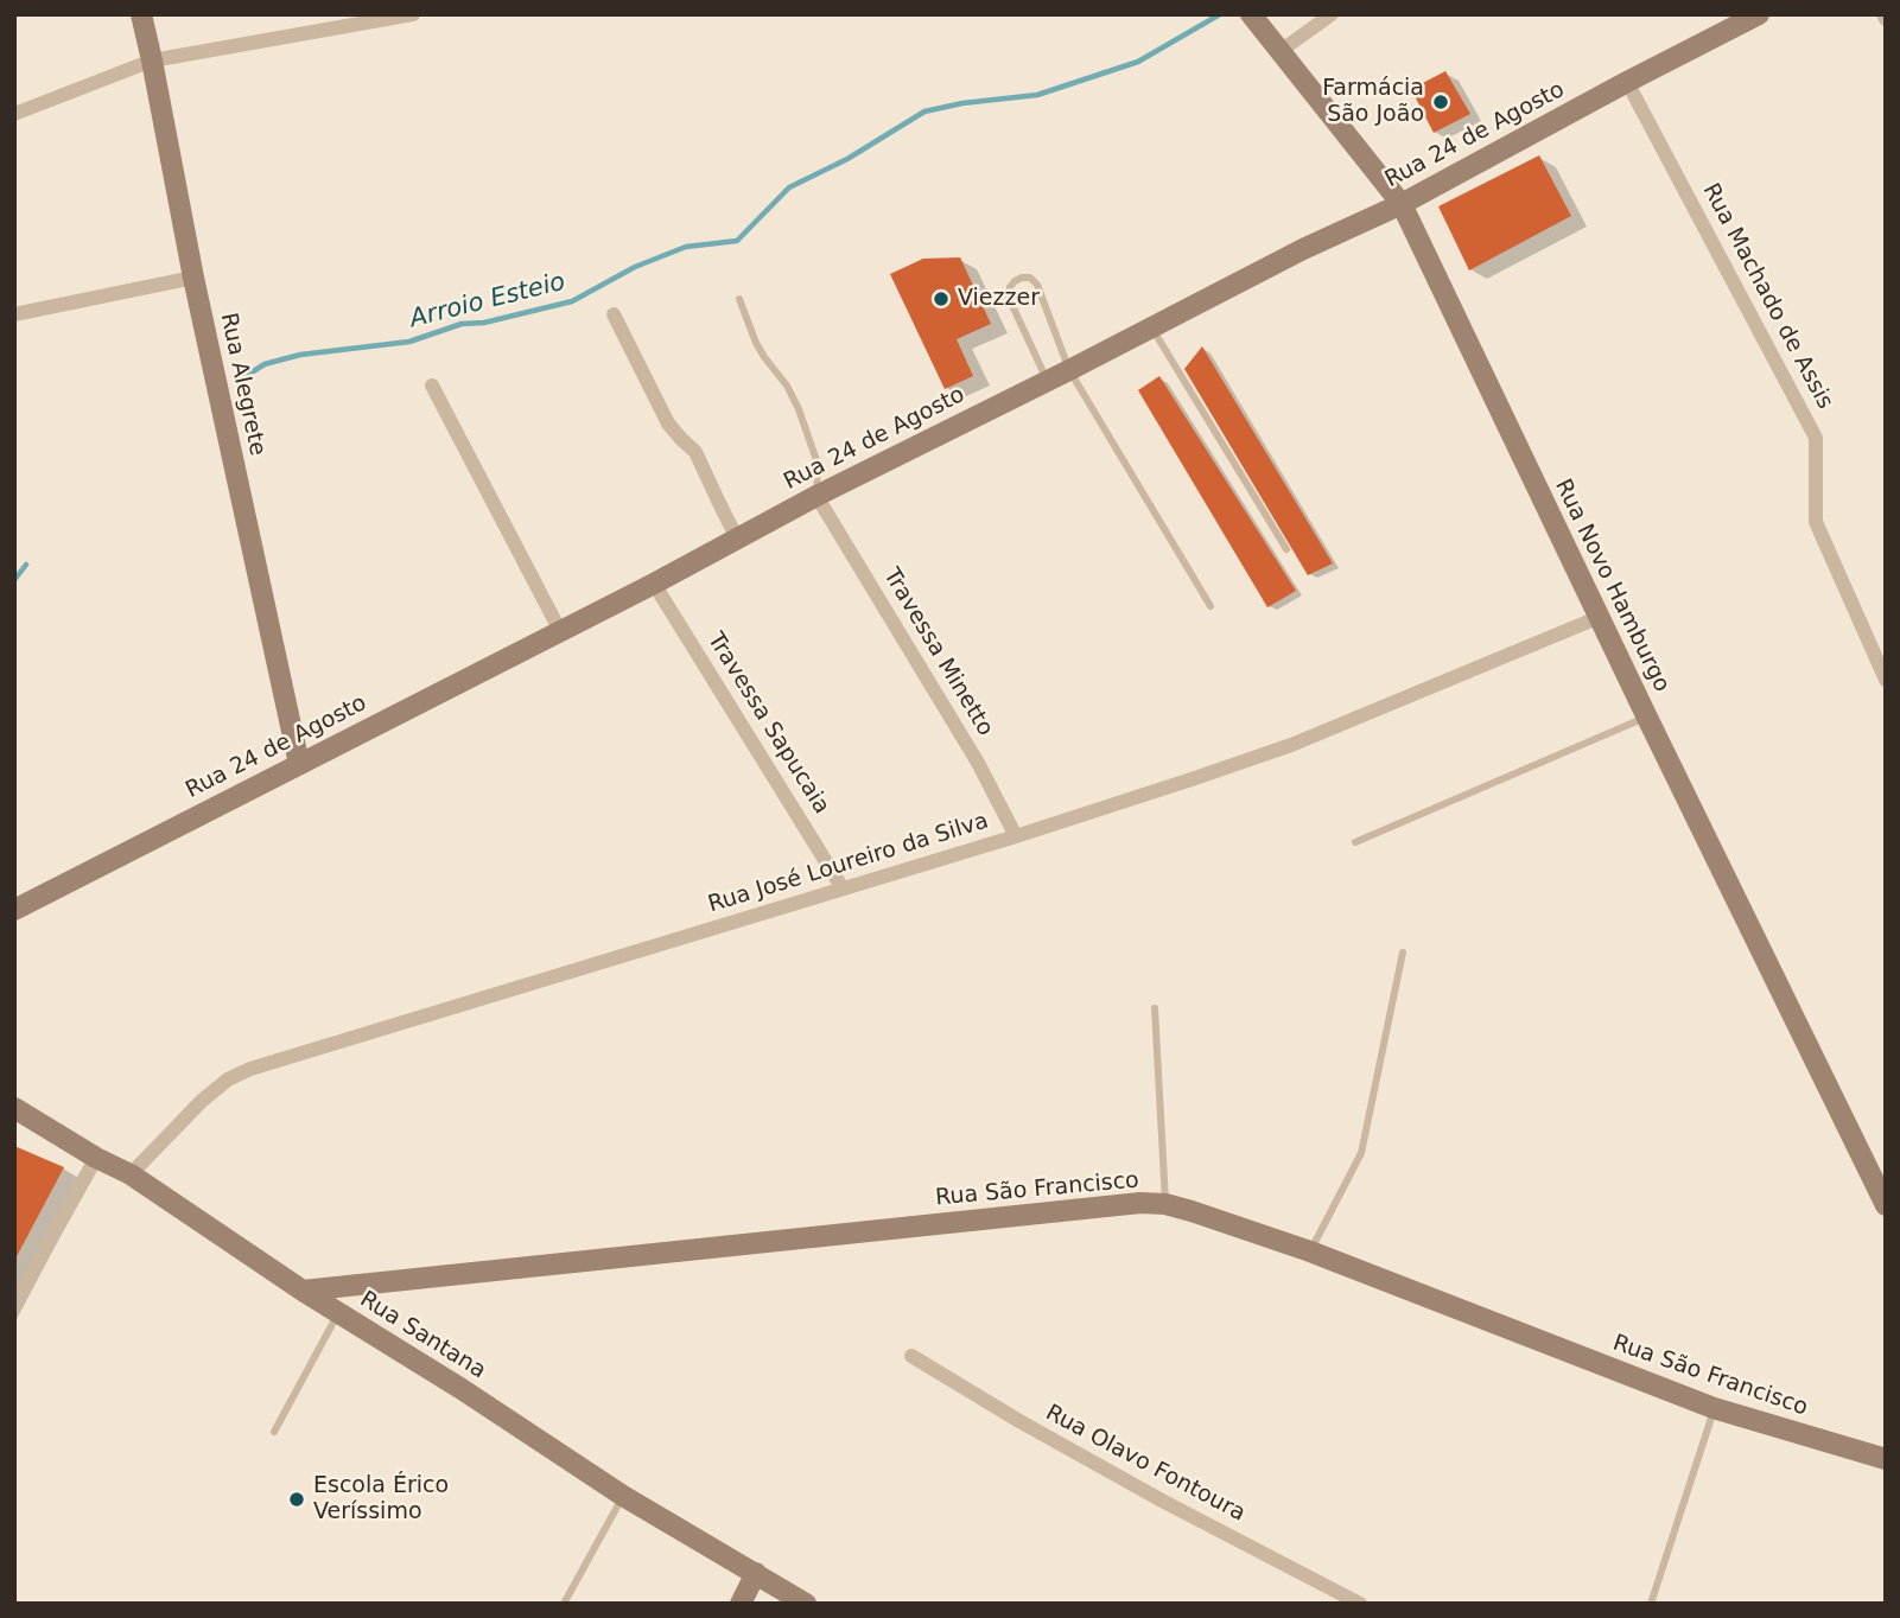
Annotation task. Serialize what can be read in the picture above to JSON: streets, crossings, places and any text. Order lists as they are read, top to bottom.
{
  "streets": {
    "street": [
      "Rua 24 de Agosto",
      "Rua Machado de Assis",
      "Rua Alegrete",
      "Rua Novo Hamburgo",
      "Travessa Minetto",
      "Travessa Sapucaia",
      "Rua José Loureiro da Silva",
      "Rua São Francisco",
      "Rua Santana",
      "Rua Olavo Fontoura"
    ]
  },
  "crossings": [
    ["Rua 24 de Agosto", "Rua Machado de Assis"],
    ["Rua 24 de Agosto", "Rua Alegrete"],
    ["Rua 24 de Agosto", "Rua Novo Hamburgo"],
    ["Rua 24 de Agosto", "Travessa Minetto"],
    ["Rua 24 de Agosto", "Travessa Sapucaia"],
    ["Rua Novo Hamburgo", "Rua José Loureiro da Silva"],
    ["Travessa Minetto", "Rua José Loureiro da Silva"],
    ["Travessa Sapucaia", "Rua José Loureiro da Silva"],
    ["Rua José Loureiro da Silva", "Rua Santana"],
    ["Rua São Francisco", "Rua Santana"]
  ],
  "water": ["Arroio Esteio"],
  "places": ["Farmácia São João", "Viezzer", "Escola Érico Veríssimo"]
}
